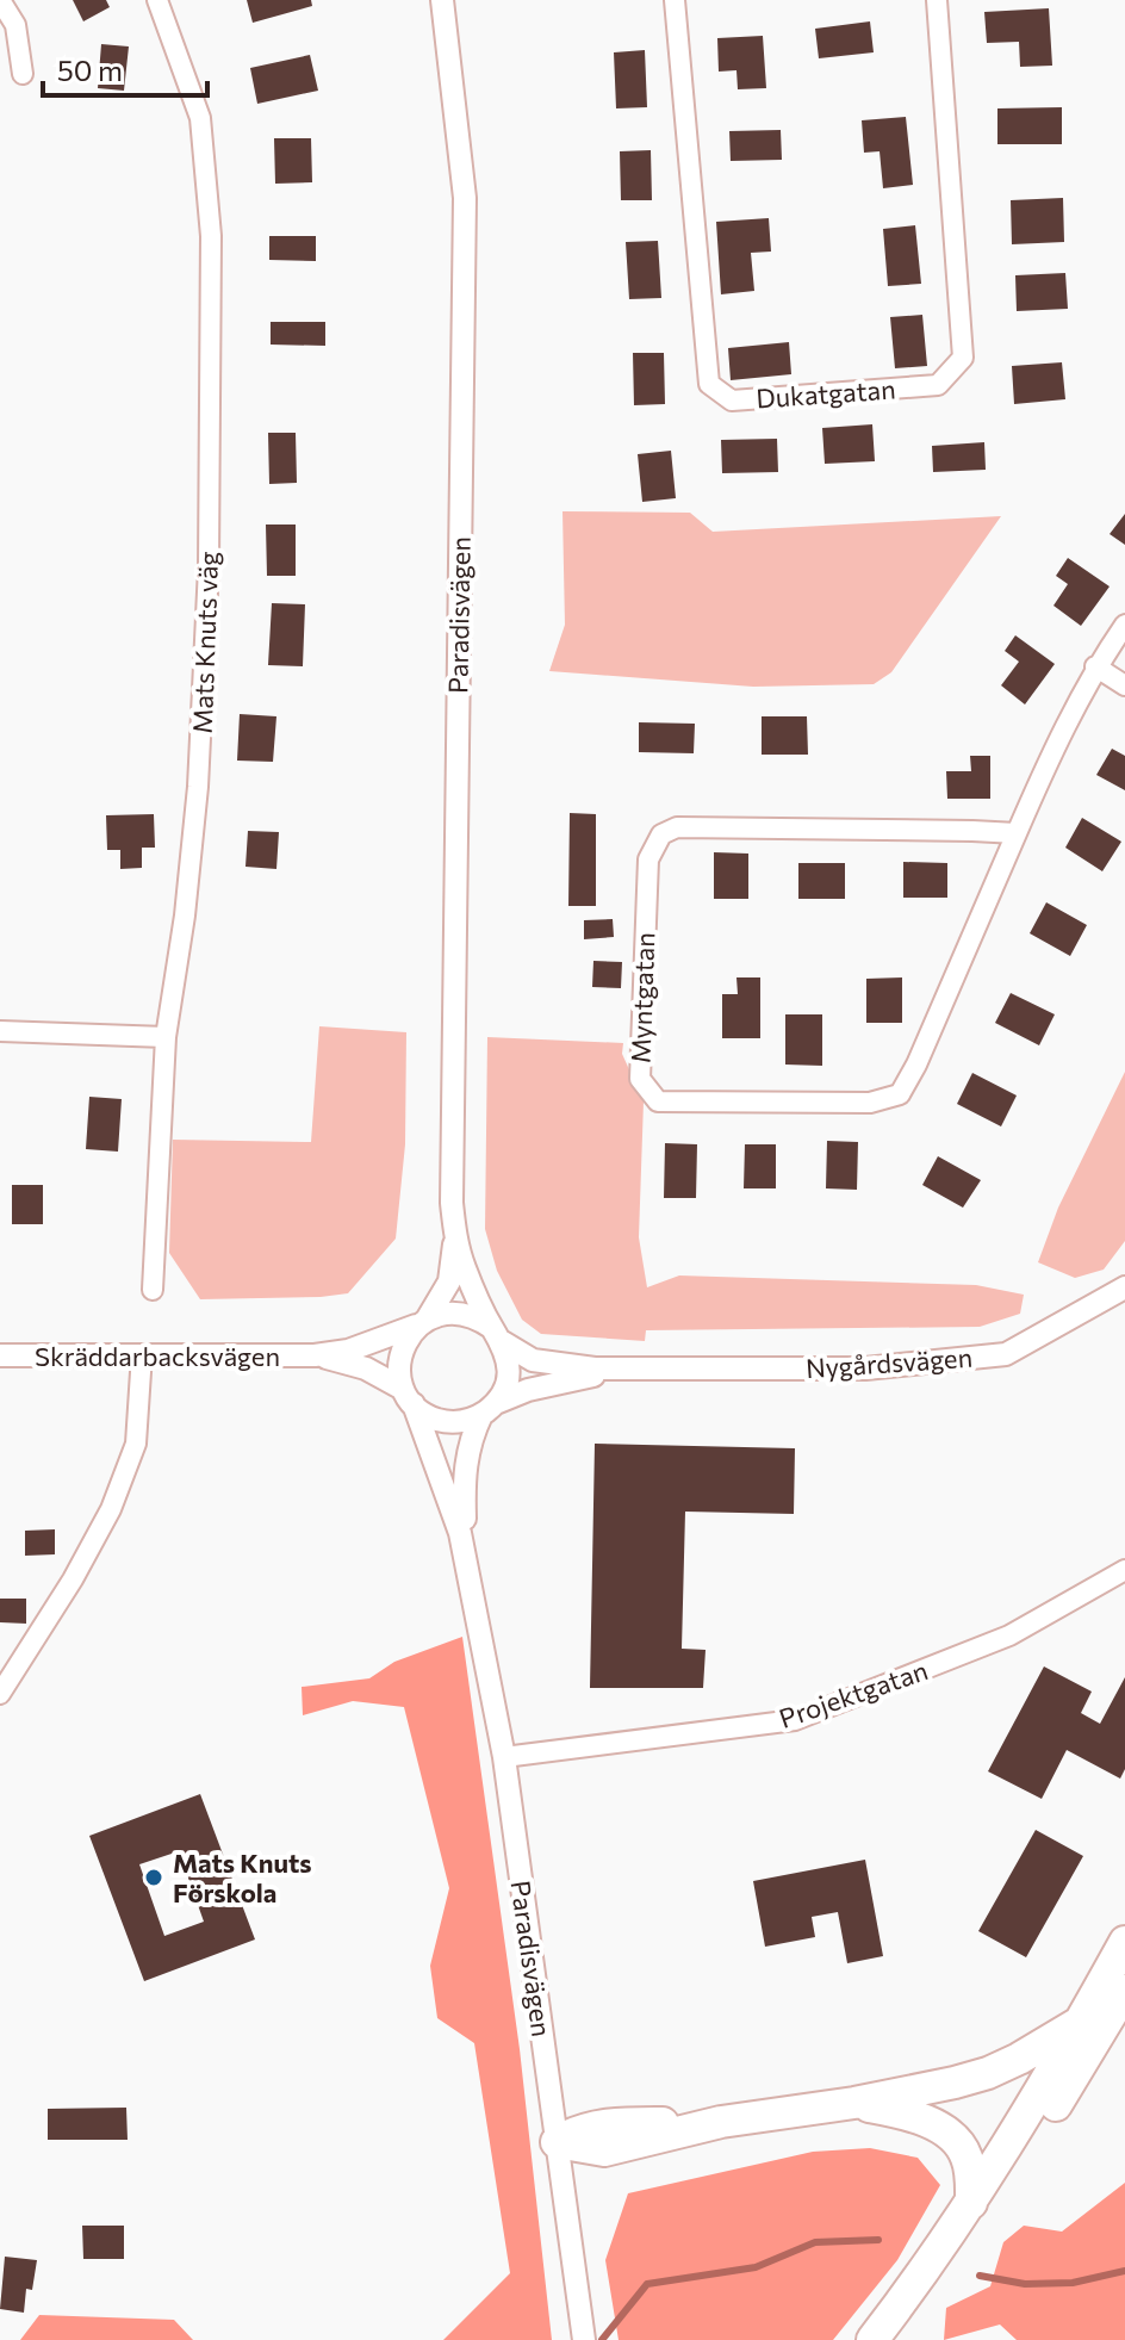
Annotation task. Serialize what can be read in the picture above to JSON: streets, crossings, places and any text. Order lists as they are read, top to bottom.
{
  "streets": {
    "street": [
      "Dukatgatan",
      "Paradisvägen",
      "Mats Knuts väg",
      "Myntgatan",
      "Skräddarbacksvägen",
      "Nygårdsvägen",
      "Projektgatan"
    ]
  },
  "crossings": [
    ["Paradisvägen", "Skräddarbacksvägen"],
    ["Paradisvägen", "Nygårdsvägen"],
    ["Paradisvägen", "Projektgatan"],
    ["Skräddarbacksvägen", "Nygårdsvägen"]
  ],
  "places": ["Mats Knuts Förskola"],
  "scale_bar": "50 m"
}
